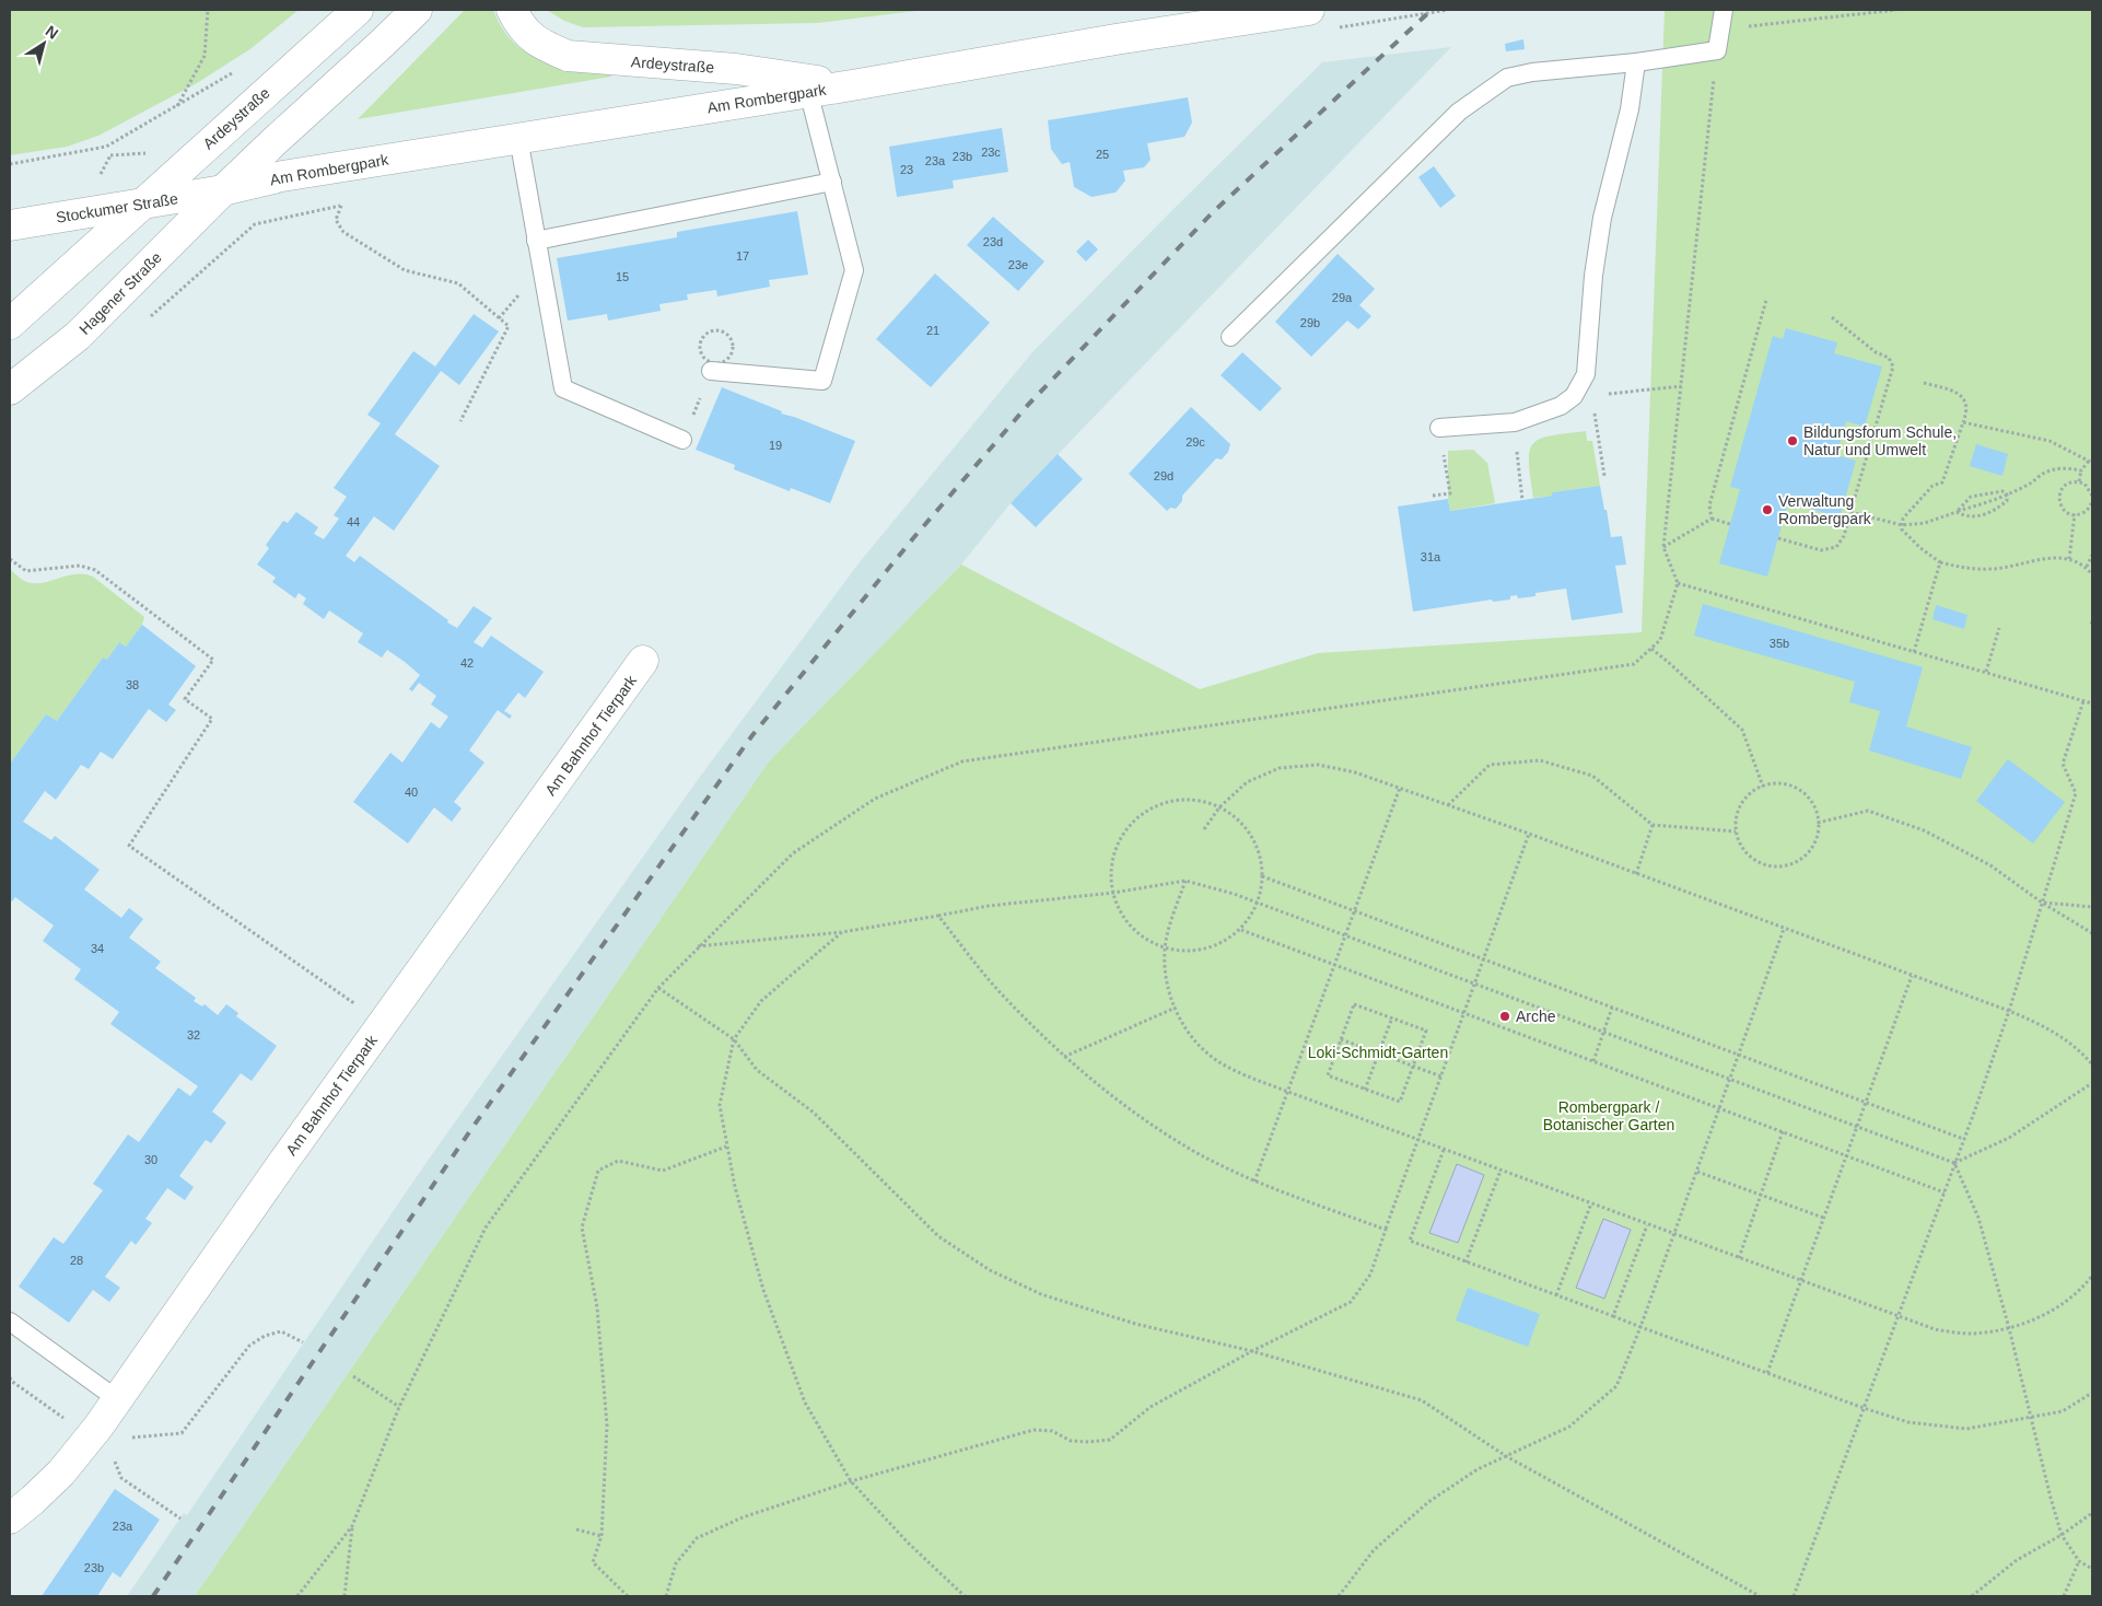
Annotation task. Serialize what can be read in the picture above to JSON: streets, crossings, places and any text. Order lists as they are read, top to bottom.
{
  "streets": {
    "main road": [
      "Ardeystraße",
      "Am Rombergpark",
      "Stockumer Straße",
      "Hagener Straße",
      "Am Bahnhof Tierpark"
    ]
  },
  "crossings": [
    ["Ardeystraße", "Am Rombergpark"],
    ["Ardeystraße", "Stockumer Straße"],
    ["Am Rombergpark", "Stockumer Straße"],
    ["Am Rombergpark", "Hagener Straße"],
    ["Stockumer Straße", "Hagener Straße"]
  ],
  "parks": ["Loki-Schmidt-Garten", "Rombergpark / Botanischer Garten"],
  "places": ["Bildungsforum Schule, Natur und Umwelt", "Verwaltung Rombergpark", "Arche"],
  "house_numbers": [
    "23c",
    "25",
    "23b",
    "23a",
    "23",
    "23d",
    "17",
    "23e",
    "15",
    "29a",
    "29b",
    "21",
    "29c",
    "19",
    "29d",
    "44",
    "31a",
    "35b",
    "42",
    "38",
    "40",
    "34",
    "32",
    "30",
    "28",
    "23a",
    "23b"
  ],
  "north": "top right"
}
